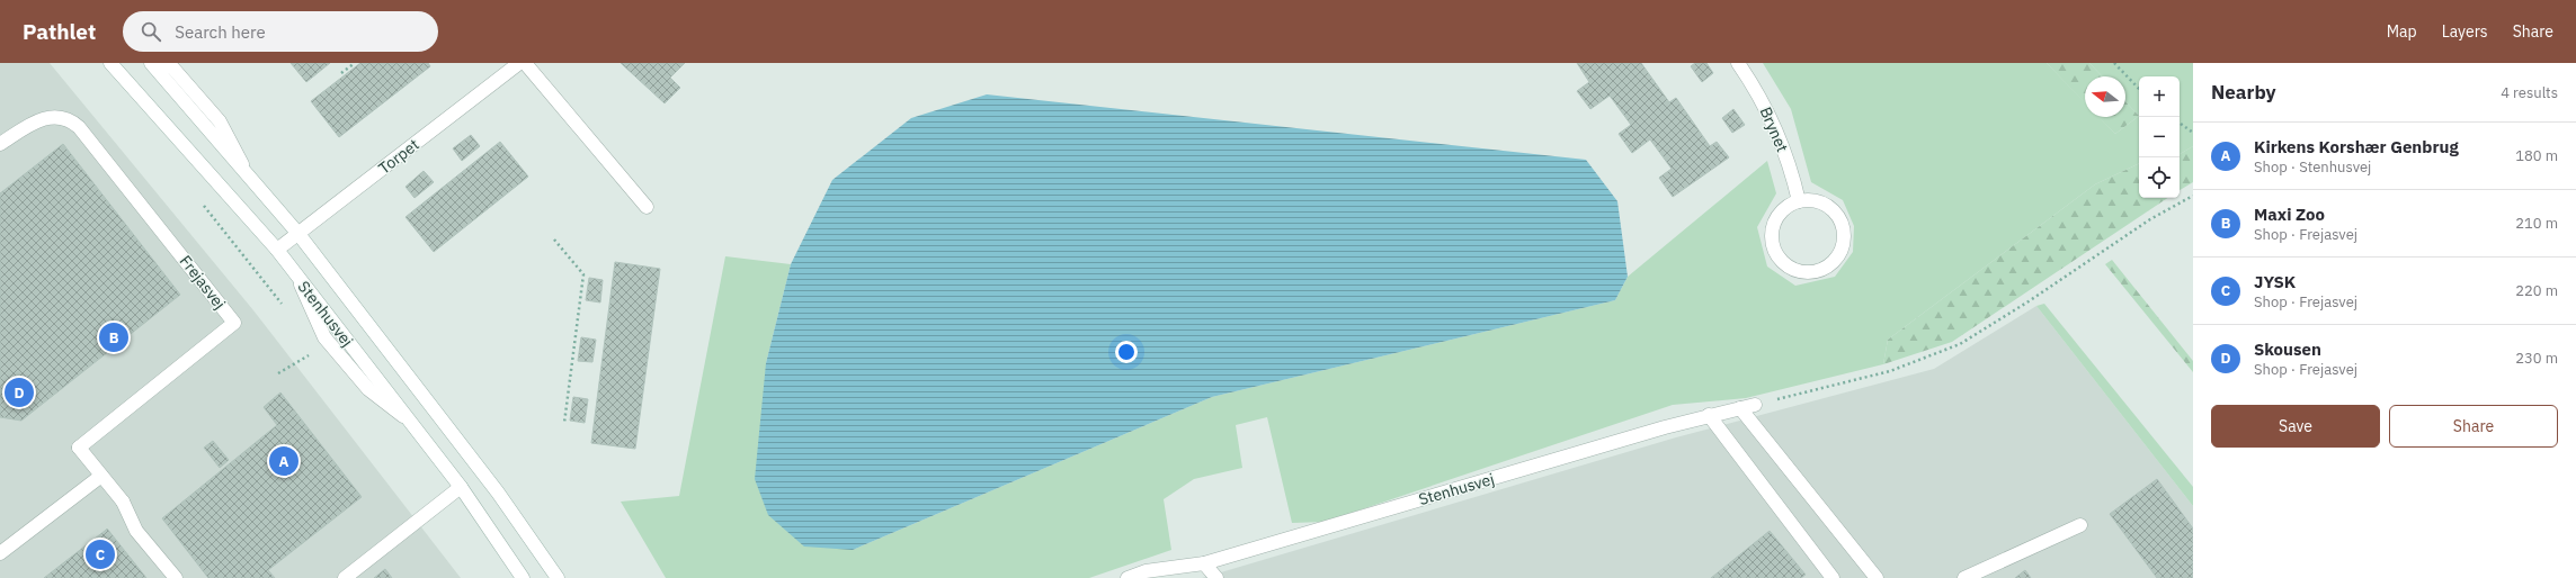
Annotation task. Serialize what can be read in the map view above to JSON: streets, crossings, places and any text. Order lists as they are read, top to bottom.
{
  "streets": {
    "street": [
      "Brynet",
      "Torpet",
      "Frejasvej",
      "Stenhusvej"
    ]
  },
  "crossings": [
    ["Torpet", "Stenhusvej"]
  ],
  "north": "left",
  "page": {
    "header": "Pathlet",
    "search": "Search here",
    "nav": ["Map", "Layers", "Share"],
    "heading": ["Nearby", "4 results"],
    "map_buttons": ["+", "−"],
    "list": [
      {
        "mark": "A",
        "name": "Kirkens Korshær Genbrug",
        "note": "Shop · Stenhusvej",
        "value": "180 m"
      },
      {
        "mark": "B",
        "name": "Maxi Zoo",
        "note": "Shop · Frejasvej",
        "value": "210 m"
      },
      {
        "mark": "C",
        "name": "JYSK",
        "note": "Shop · Frejasvej",
        "value": "220 m"
      },
      {
        "mark": "D",
        "name": "Skousen",
        "note": "Shop · Frejasvej",
        "value": "230 m"
      }
    ],
    "pins": [
      "B",
      "D",
      "A",
      "C"
    ],
    "buttons": ["Save", "Share"]
  }
}
